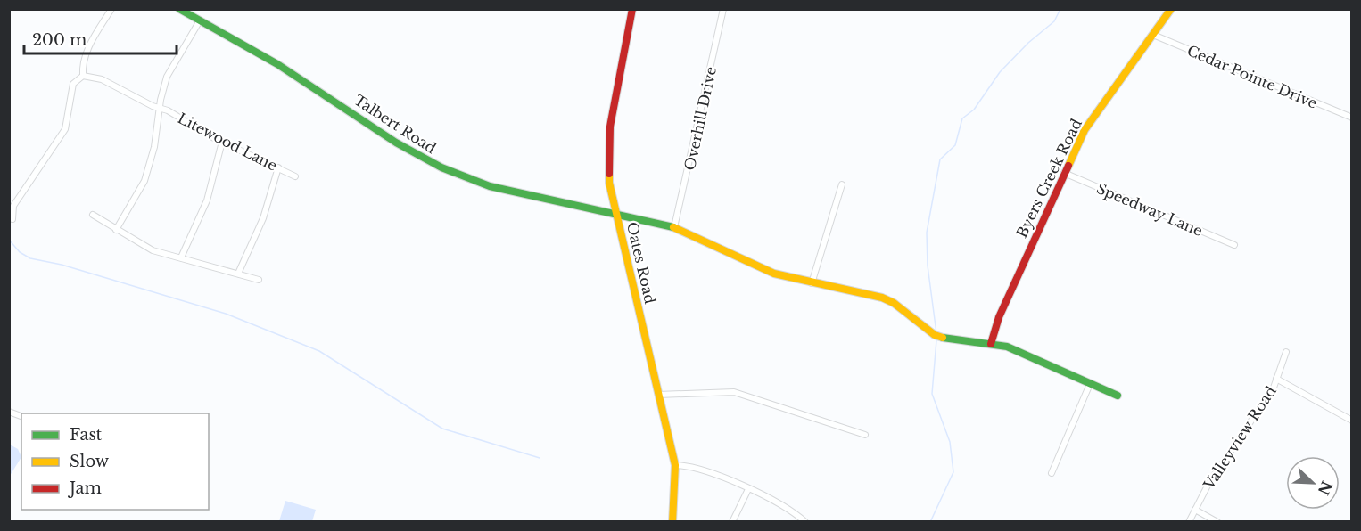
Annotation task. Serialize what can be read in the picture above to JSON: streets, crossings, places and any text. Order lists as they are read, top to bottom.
{
  "streets": {
    "street": [
      "Cedar Pointe Drive",
      "Overhill Drive",
      "Talbert Road",
      "Litewood Lane",
      "Byers Creek Road",
      "Speedway Lane",
      "Oates Road",
      "Valleyview Road"
    ]
  },
  "crossings": [
    ["Cedar Pointe Drive", "Byers Creek Road"],
    ["Overhill Drive", "Talbert Road"],
    ["Talbert Road", "Byers Creek Road"],
    ["Talbert Road", "Oates Road"],
    ["Byers Creek Road", "Speedway Lane"]
  ],
  "legend": ["Fast", "Slow", "Jam"],
  "scale_bar": "200 m",
  "north": "bottom right"
}
